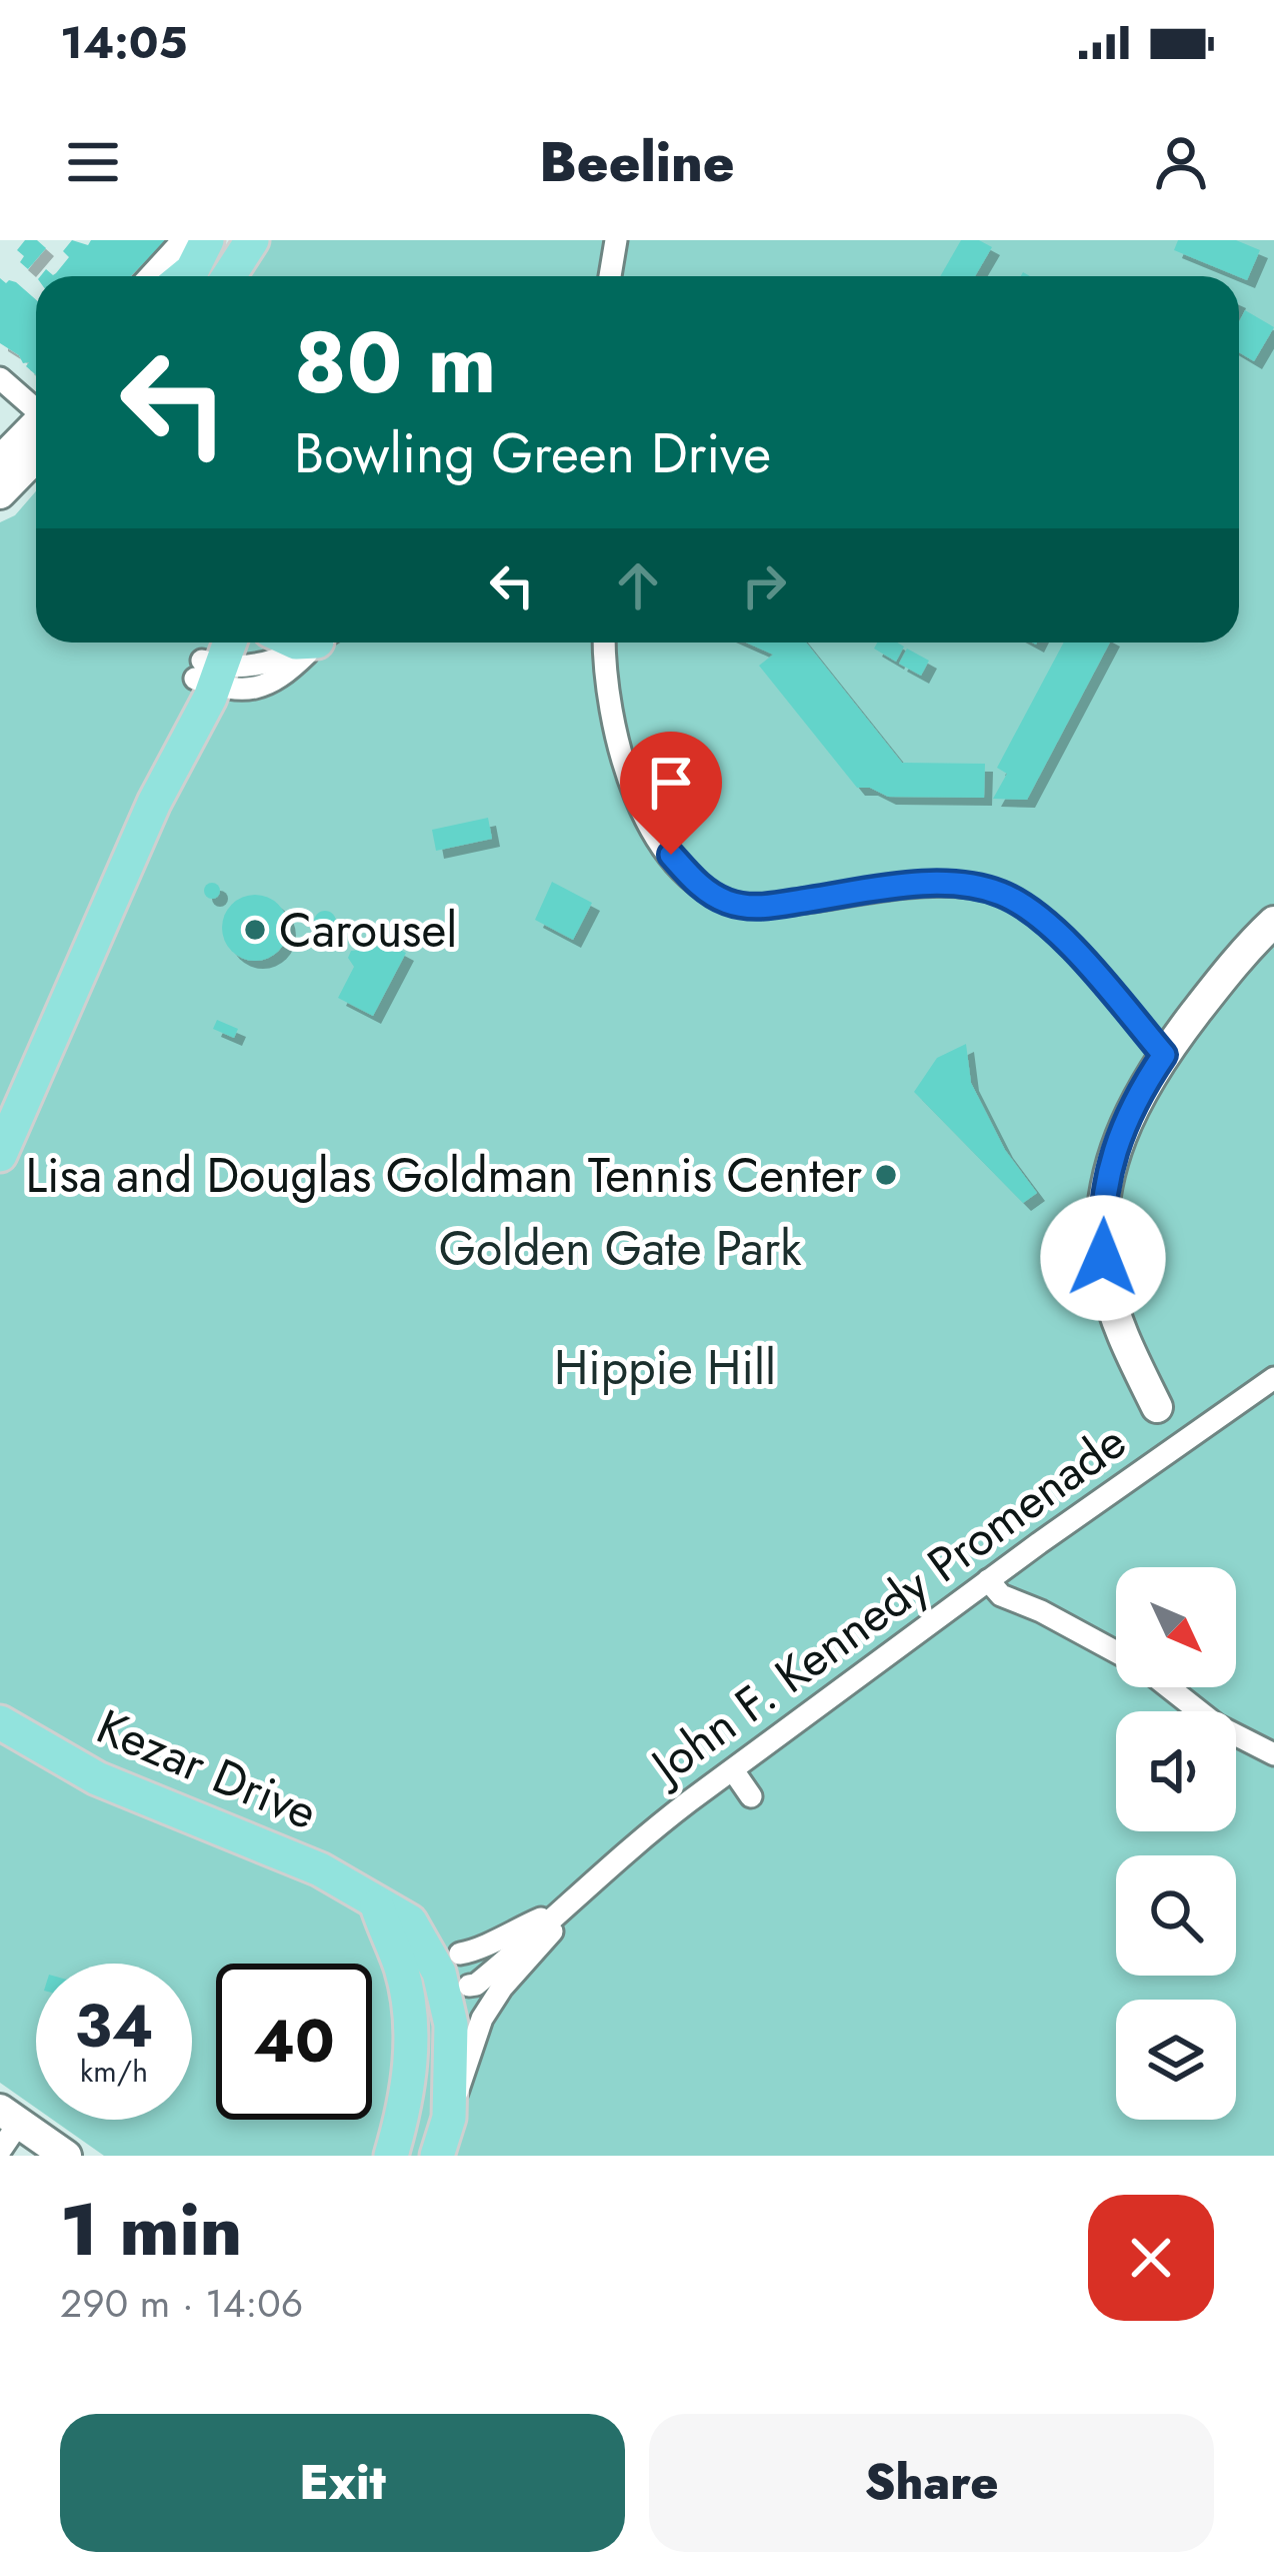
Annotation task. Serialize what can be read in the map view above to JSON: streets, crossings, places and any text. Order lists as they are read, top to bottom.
{
  "streets": {
    "main road": ["Kezar Drive"],
    "street": ["John F. Kennedy Promenade"]
  },
  "crossings": [
    ["John F. Kennedy Promenade", "Kezar Drive"]
  ],
  "parks": ["Golden Gate Park", "Hippie Hill"],
  "places": ["Carousel", "Lisa and Douglas Goldman Tennis Center"],
  "north": "bottom right",
  "page": {
    "status": "14:05",
    "header": "Beeline",
    "turn": ["80 m", "Bowling Green Drive"],
    "speed": "34 km/h",
    "limit": "40",
    "heading": ["1 min", "290 m · 14:06"],
    "buttons": ["Exit", "Share"]
  }
}
